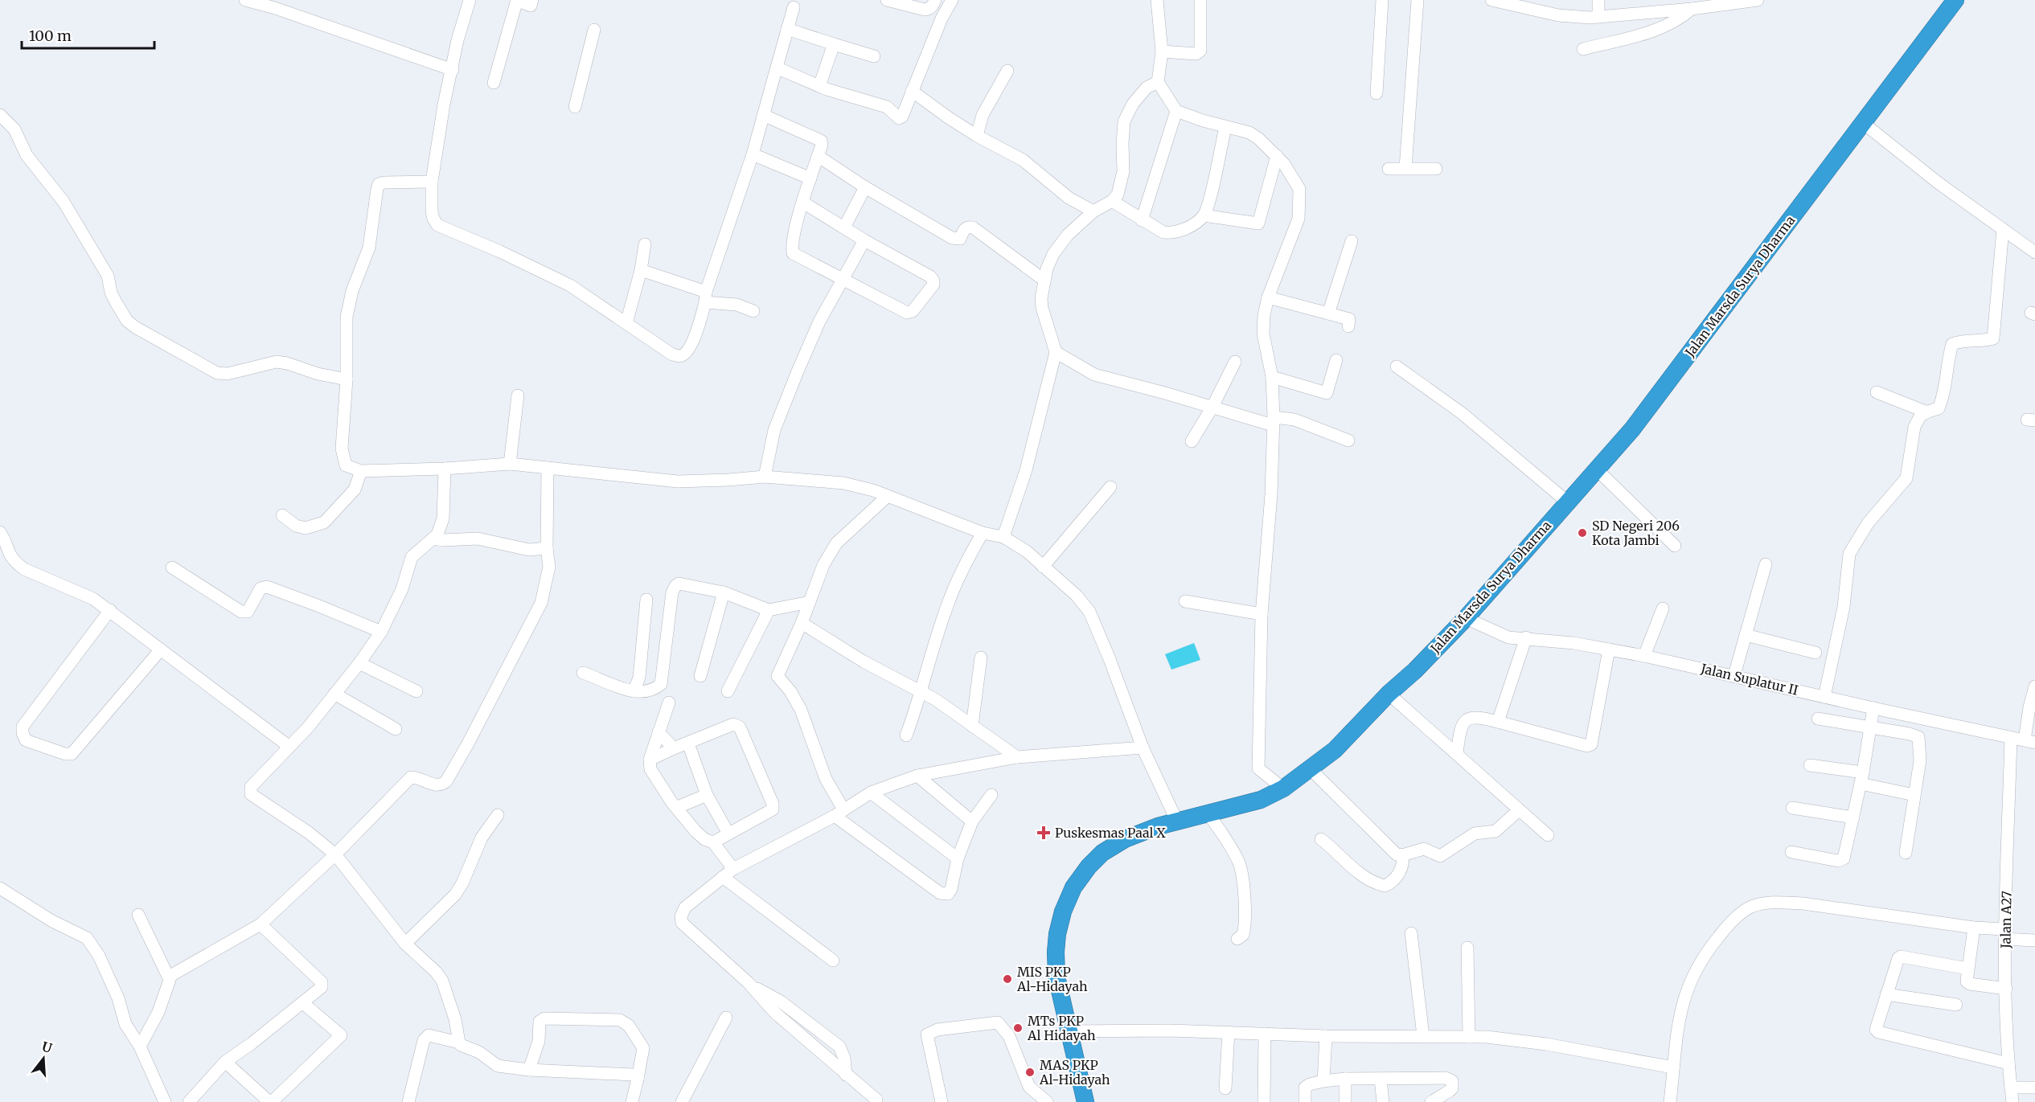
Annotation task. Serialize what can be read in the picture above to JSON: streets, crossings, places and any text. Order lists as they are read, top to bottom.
{
  "streets": {
    "highway": ["Jalan Marsda Surya Dharma"],
    "street": ["Jalan Suplatur II", "Jalan A27"]
  },
  "crossings": [
    ["Jalan Marsda Surya Dharma", "Jalan Suplatur II"],
    ["Jalan Suplatur II", "Jalan A27"]
  ],
  "places": {
    "other": [
      "SD Negeri 206 Kota Jambi",
      "MIS PKP Al-Hidayah",
      "MTs PKP Al Hidayah",
      "MAS PKP Al-Hidayah"
    ],
    "health": ["Puskesmas Paal X"]
  },
  "scale_bar": "100 m",
  "north": "top"
}
